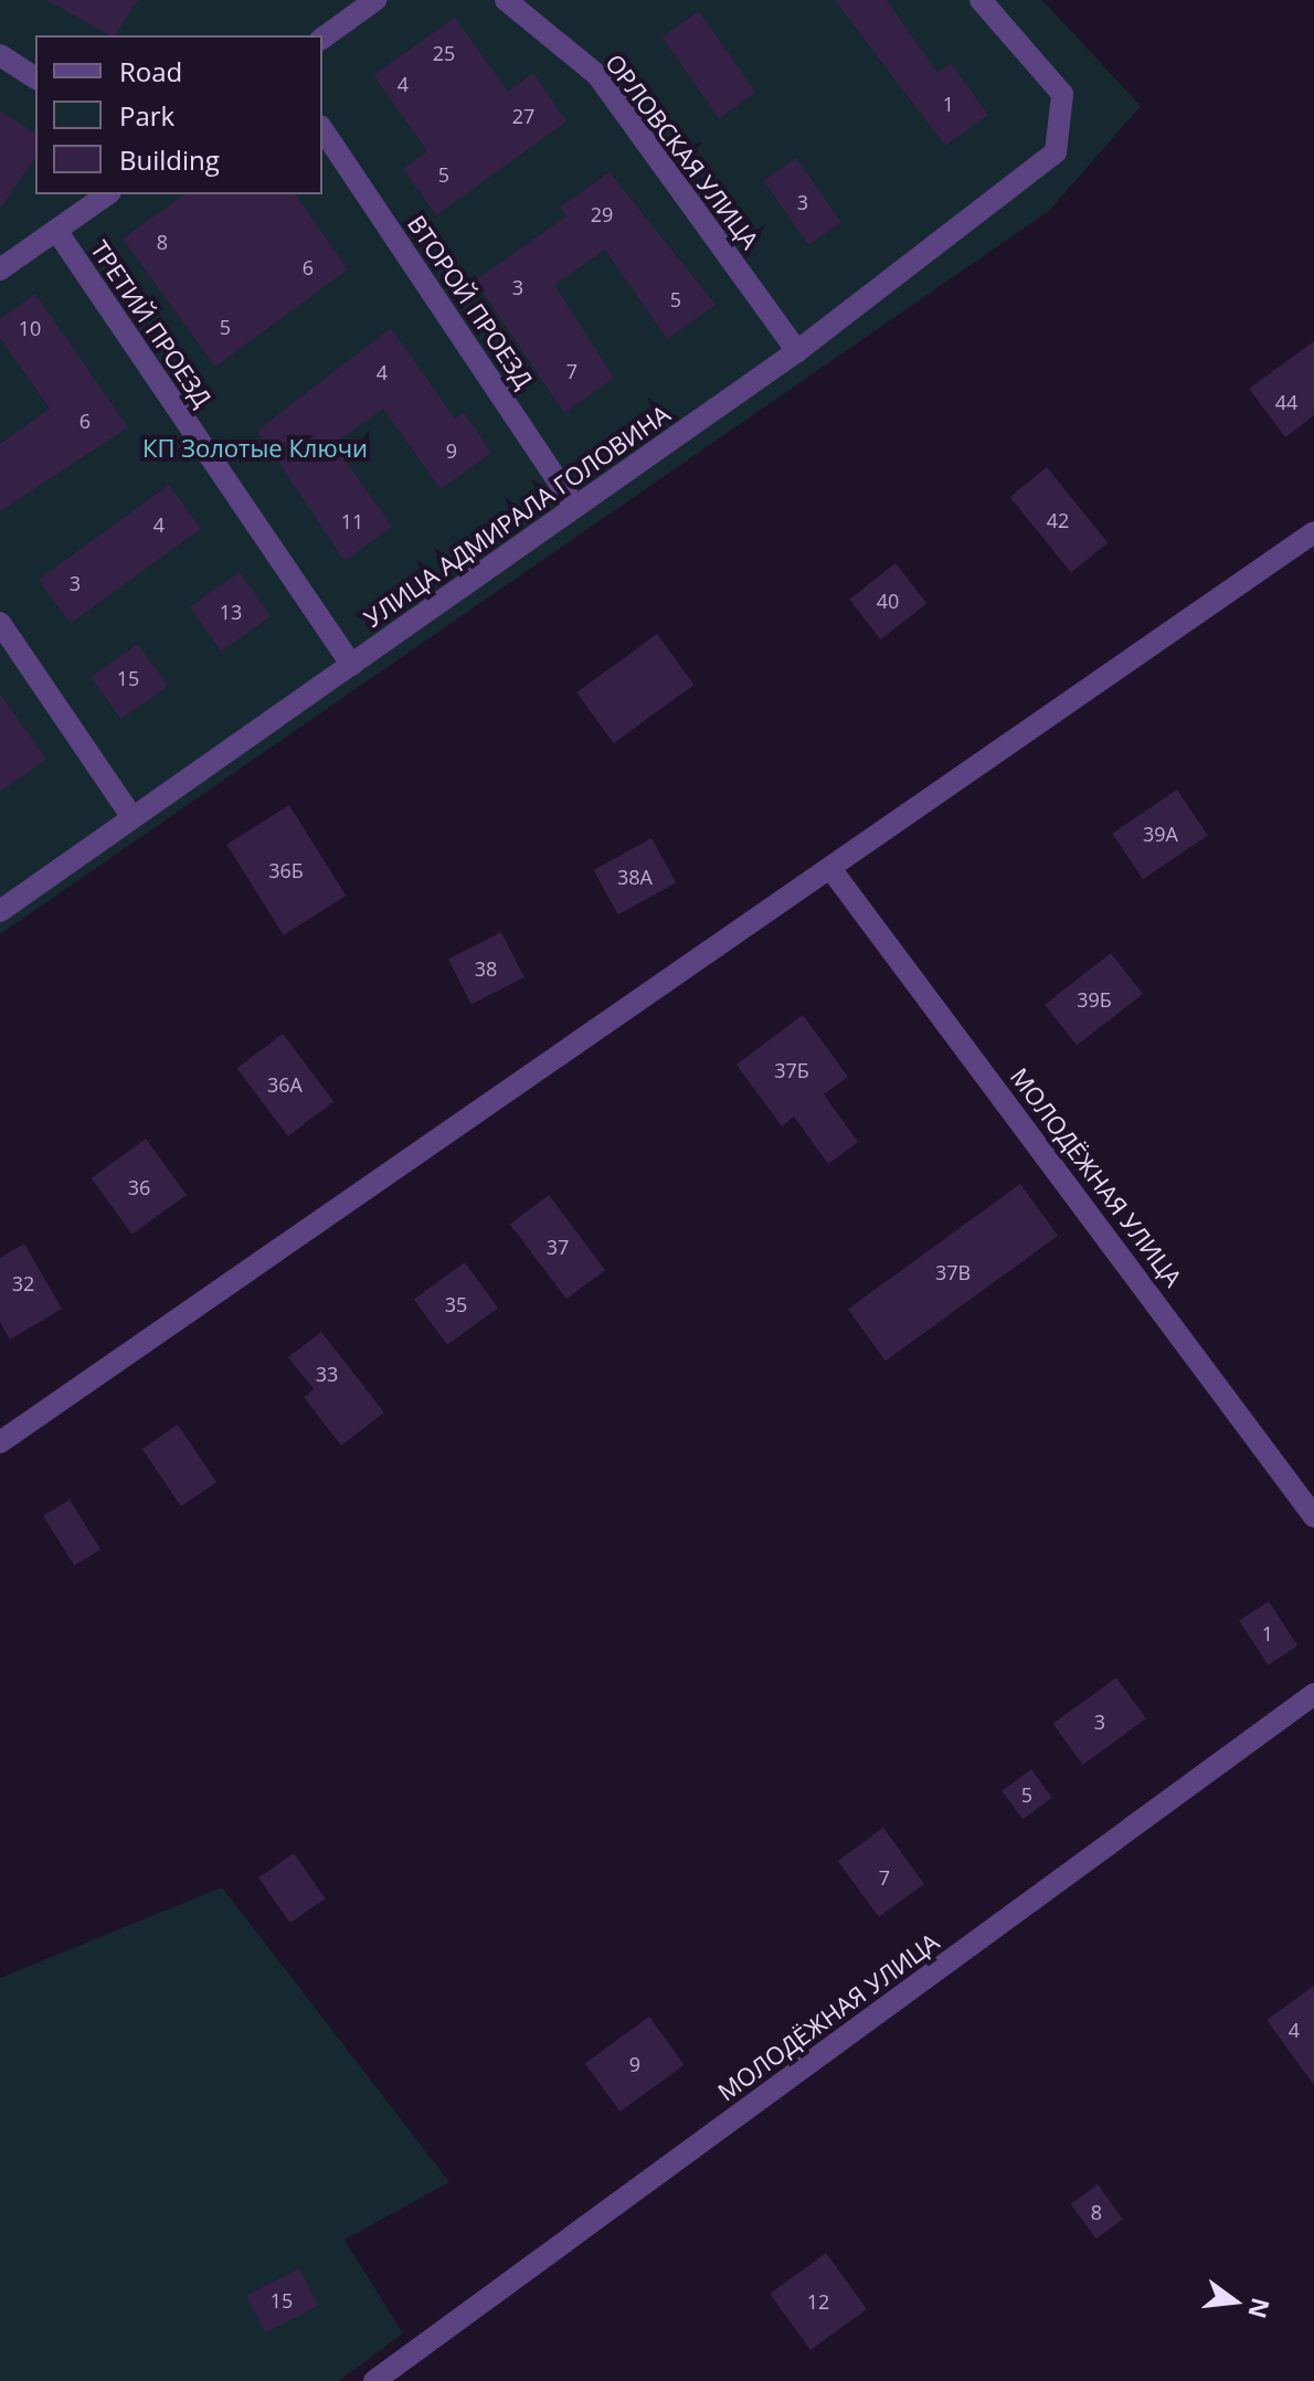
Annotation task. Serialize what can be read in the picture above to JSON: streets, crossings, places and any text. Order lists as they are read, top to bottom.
{
  "streets": {
    "street": [
      "ОРЛОВСКАЯ УЛИЦА",
      "ВТОРОЙ ПРОЕЗД",
      "ТРЕТИЙ ПРОЕЗД",
      "УЛИЦА АДМИРАЛА ГОЛОВИНА",
      "МОЛОДЁЖНАЯ УЛИЦА"
    ]
  },
  "crossings": [
    ["ОРЛОВСКАЯ УЛИЦА", "УЛИЦА АДМИРАЛА ГОЛОВИНА"],
    ["ВТОРОЙ ПРОЕЗД", "УЛИЦА АДМИРАЛА ГОЛОВИНА"],
    ["ТРЕТИЙ ПРОЕЗД", "УЛИЦА АДМИРАЛА ГОЛОВИНА"]
  ],
  "parks": ["КП Золотые Ключи"],
  "house_numbers": [
    "25",
    "4",
    "1",
    "27",
    "5",
    "3",
    "29",
    "8",
    "6",
    "3",
    "5",
    "5",
    "10",
    "7",
    "4",
    "44",
    "6",
    "9",
    "42",
    "11",
    "4",
    "3",
    "40",
    "13",
    "15",
    "39А",
    "36Б",
    "38А",
    "38",
    "39Б",
    "37Б",
    "36А",
    "36",
    "37",
    "37В",
    "32",
    "35",
    "33",
    "1",
    "3",
    "5",
    "7",
    "4",
    "9",
    "8",
    "15",
    "12"
  ],
  "legend": ["Road", "Park", "Building"],
  "north": "right"
}
